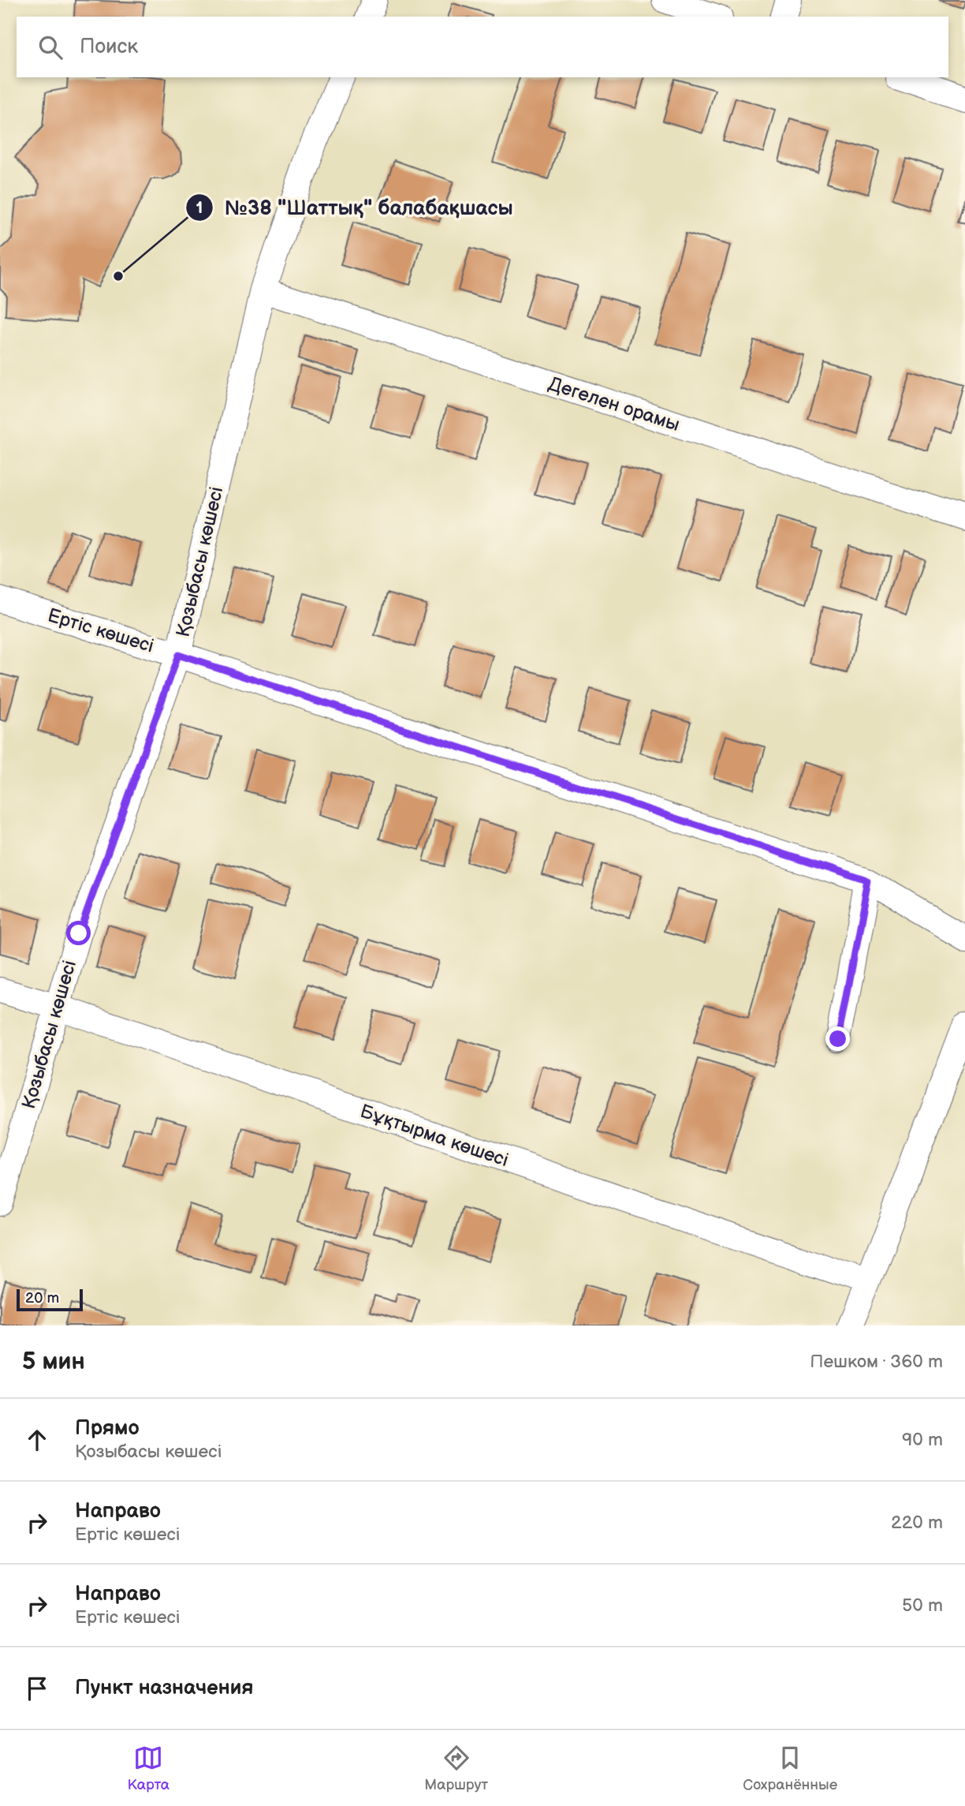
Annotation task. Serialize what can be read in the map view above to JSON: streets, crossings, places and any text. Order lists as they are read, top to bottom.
{
  "streets": {
    "street": [
      "Дегелен орамы",
      "Қозыбасы көшесі",
      "Ертіс көшесі",
      "Бұқтырма көшесі"
    ]
  },
  "crossings": [
    ["Дегелен орамы", "Қозыбасы көшесі"],
    ["Қозыбасы көшесі", "Ертіс көшесі"],
    ["Қозыбасы көшесі", "Бұқтырма көшесі"]
  ],
  "places": ["№38 \"Шаттық\" балабақшасы"],
  "scale_bar": "20 m",
  "page": {
    "search": "Поиск",
    "scale": "20 m",
    "heading": ["5 мин", "Пешком · 360 m"],
    "list": [
      ["Прямо", "Қозыбасы көшесі", "90 m"],
      ["Направо", "Ертіс көшесі", "220 m"],
      ["Направо", "Ертіс көшесі", "50 m"],
      "Пункт назначения"
    ],
    "nav": ["Карта", "Маршрут", "Сохранённые"]
  }
}
